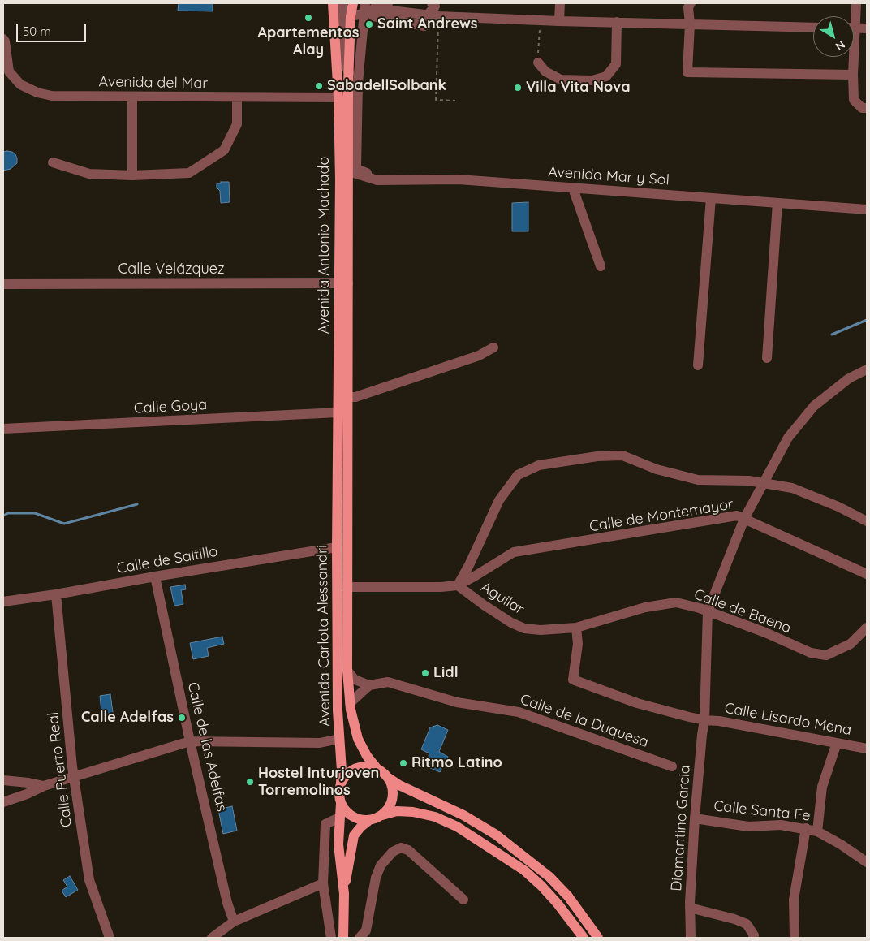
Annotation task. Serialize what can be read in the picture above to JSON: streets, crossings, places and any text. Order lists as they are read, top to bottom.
{
  "streets": {
    "main road": ["Avenida Antonio Machado", "Avenida Carlota Alessandri"],
    "street": [
      "Avenida del Mar",
      "Avenida Mar y Sol",
      "Calle Velázquez",
      "Calle Goya",
      "Calle de Montemayor",
      "Calle de Saltillo",
      "Aguilar",
      "Calle de Baena",
      "Calle Lisardo Mena",
      "Calle de la Duquesa",
      "Calle de las Adelfas",
      "Calle Puerto Real",
      "Calle Santa Fe",
      "Diamantino Garcia"
    ]
  },
  "crossings": [
    ["Avenida del Mar", "Avenida Antonio Machado"],
    ["Avenida Mar y Sol", "Avenida Antonio Machado"],
    ["Avenida Antonio Machado", "Calle Velázquez"],
    ["Avenida Antonio Machado", "Calle Goya"],
    ["Avenida Antonio Machado", "Avenida Carlota Alessandri"],
    ["Calle de Montemayor", "Aguilar"],
    ["Calle de Montemayor", "Diamantino Garcia"],
    ["Calle de Saltillo", "Avenida Carlota Alessandri"],
    ["Calle de Saltillo", "Calle de las Adelfas"],
    ["Calle de Saltillo", "Calle Puerto Real"],
    ["Aguilar", "Calle de Baena"],
    ["Calle de Baena", "Diamantino Garcia"],
    ["Calle Lisardo Mena", "Diamantino Garcia"],
    ["Calle Santa Fe", "Diamantino Garcia"]
  ],
  "places": [
    "Apartementos Alay",
    "Saint Andrews",
    "SabadellSolbank",
    "Villa Vita Nova",
    "Lidl",
    "Calle Adelfas",
    "Ritmo Latino",
    "Hostel Inturjoven Torremolinos"
  ],
  "scale_bar": "50 m",
  "north": "bottom right"
}
